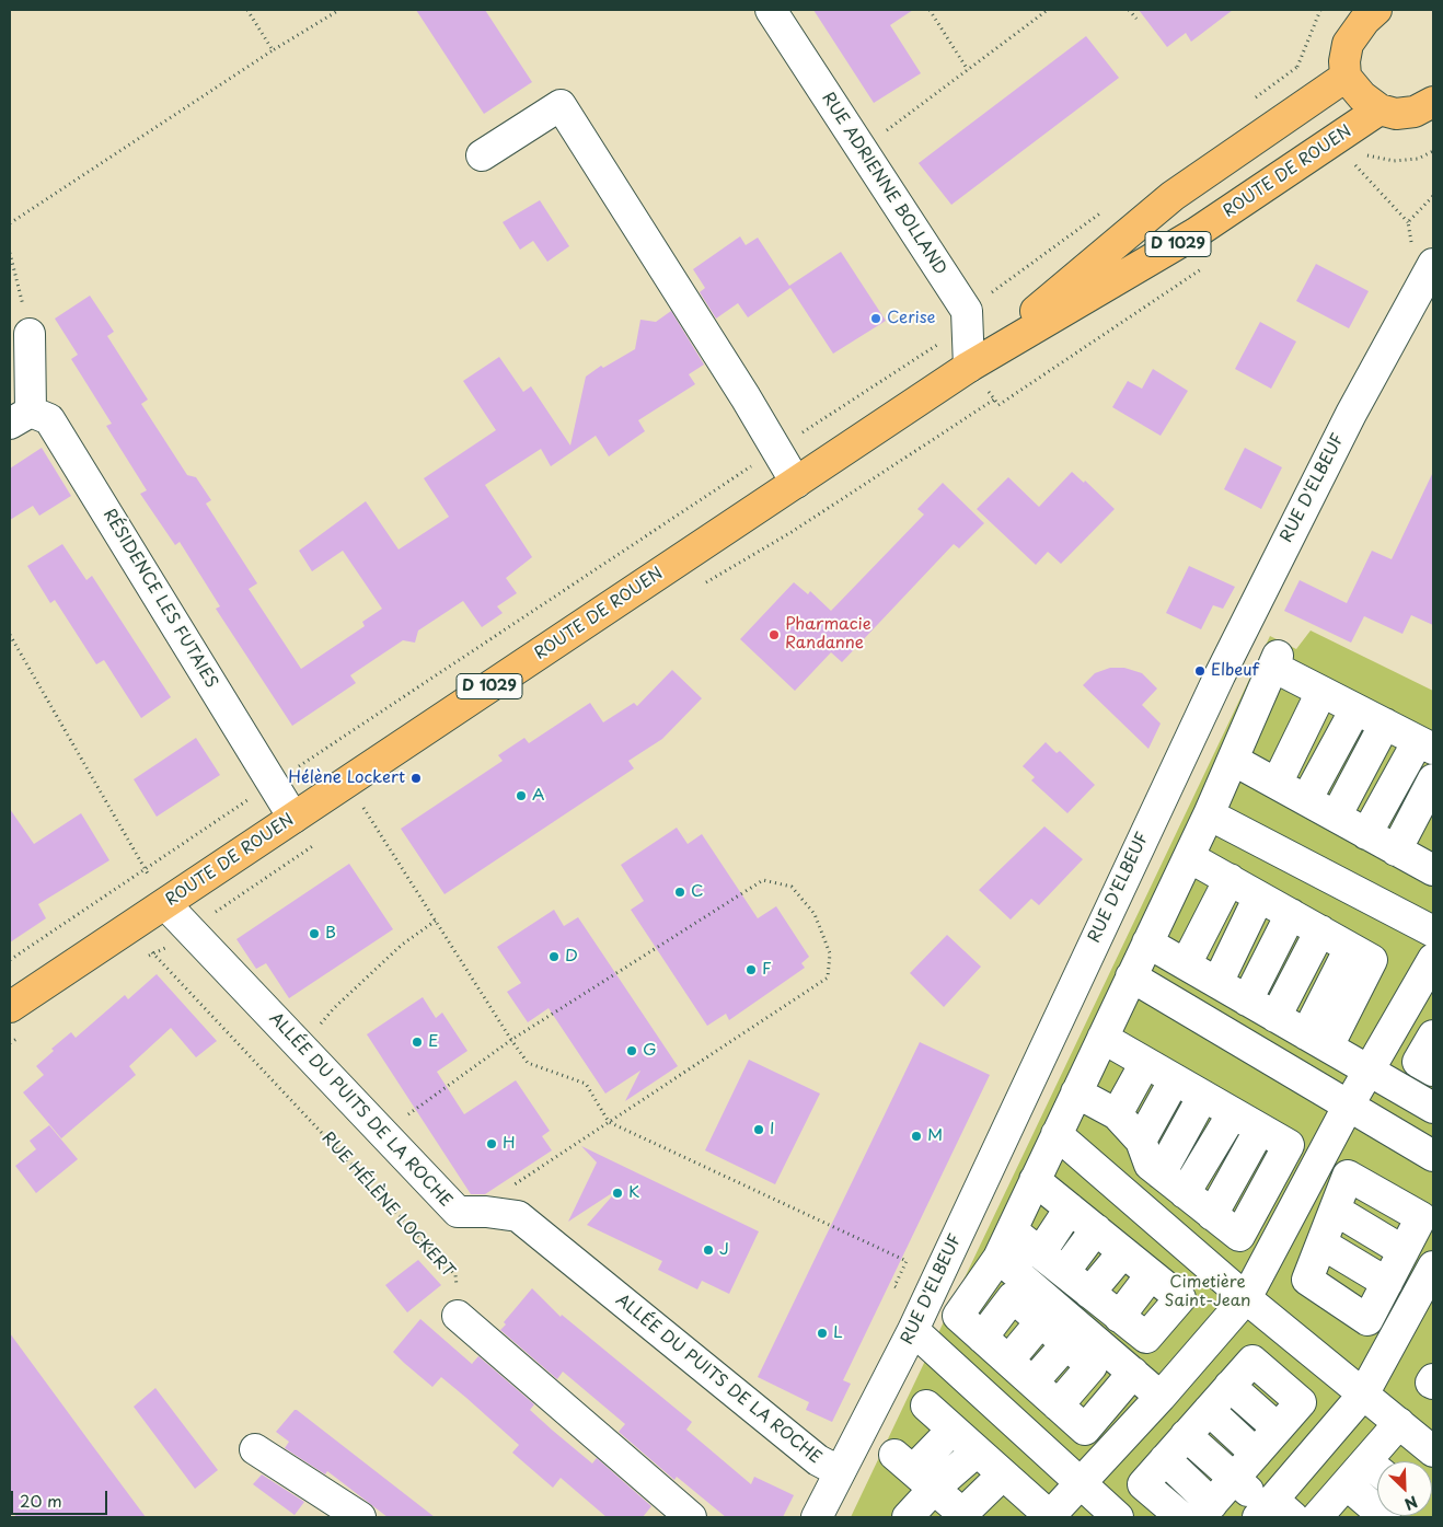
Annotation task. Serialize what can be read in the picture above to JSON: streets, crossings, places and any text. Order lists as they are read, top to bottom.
{
  "streets": {
    "main road": ["ROUTE DE ROUEN", "D 1029"],
    "street": [
      "RUE ADRIENNE BOLLAND",
      "RUE D'ELBEUF",
      "RÉSIDENCE LES FUTAIES",
      "ALLÉE DU PUITS DE LA ROCHE"
    ],
    "path": ["RUE HÉLÈNE LOCKERT"]
  },
  "crossings": [
    ["ROUTE DE ROUEN", "RUE ADRIENNE BOLLAND"],
    ["ROUTE DE ROUEN", "RÉSIDENCE LES FUTAIES"],
    ["ROUTE DE ROUEN", "ALLÉE DU PUITS DE LA ROCHE"],
    ["ROUTE DE ROUEN", "RUE HÉLÈNE LOCKERT"],
    ["RUE D'ELBEUF", "ALLÉE DU PUITS DE LA ROCHE"]
  ],
  "parks": ["Cimetière Saint-Jean"],
  "places": [
    "Cerise",
    "Pharmacie Randanne",
    "Elbeuf",
    "Hélène Lockert",
    "A",
    "C",
    "B",
    "D",
    "F",
    "E",
    "G",
    "I",
    "M",
    "H",
    "K",
    "J",
    "L"
  ],
  "scale_bar": "20 m",
  "north": "bottom right"
}
